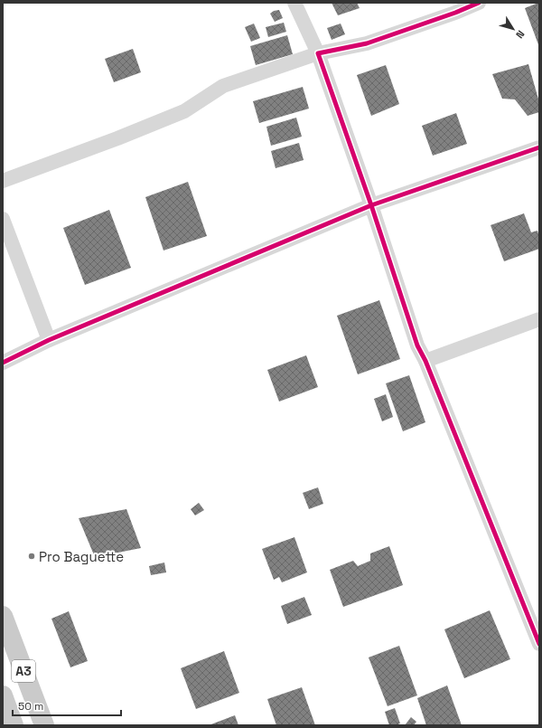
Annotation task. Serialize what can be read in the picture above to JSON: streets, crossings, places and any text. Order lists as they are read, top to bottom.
{
  "streets": {
    "main road": ["A3"]
  },
  "places": ["Pro Baguette"],
  "scale_bar": "50 m",
  "north": "bottom right"
}
